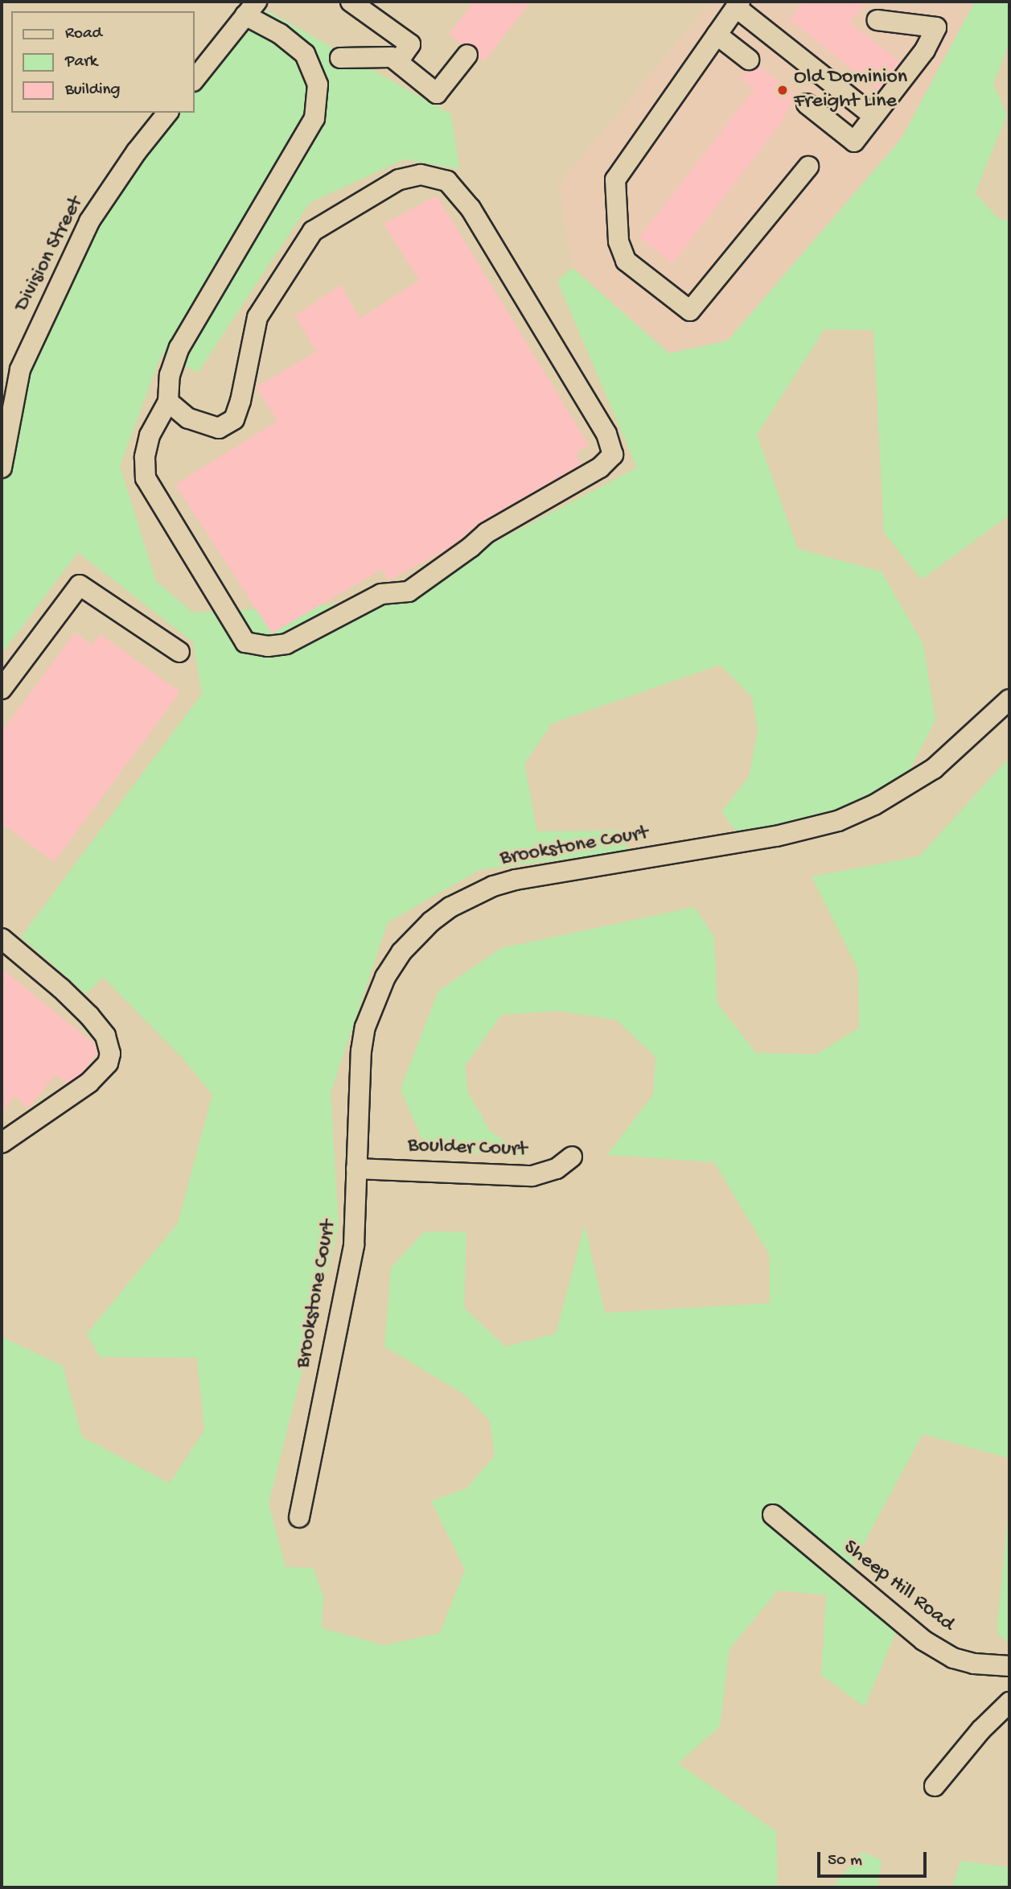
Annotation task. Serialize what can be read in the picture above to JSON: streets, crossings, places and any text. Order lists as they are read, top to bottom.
{
  "streets": {
    "street": [
      "Division Street",
      "Brookstone Court",
      "Boulder Court",
      "Sheep Hill Road"
    ]
  },
  "crossings": [
    ["Brookstone Court", "Boulder Court"]
  ],
  "places": ["Old Dominion Freight Line"],
  "legend": ["Road", "Park", "Building"],
  "scale_bar": "50 m"
}
